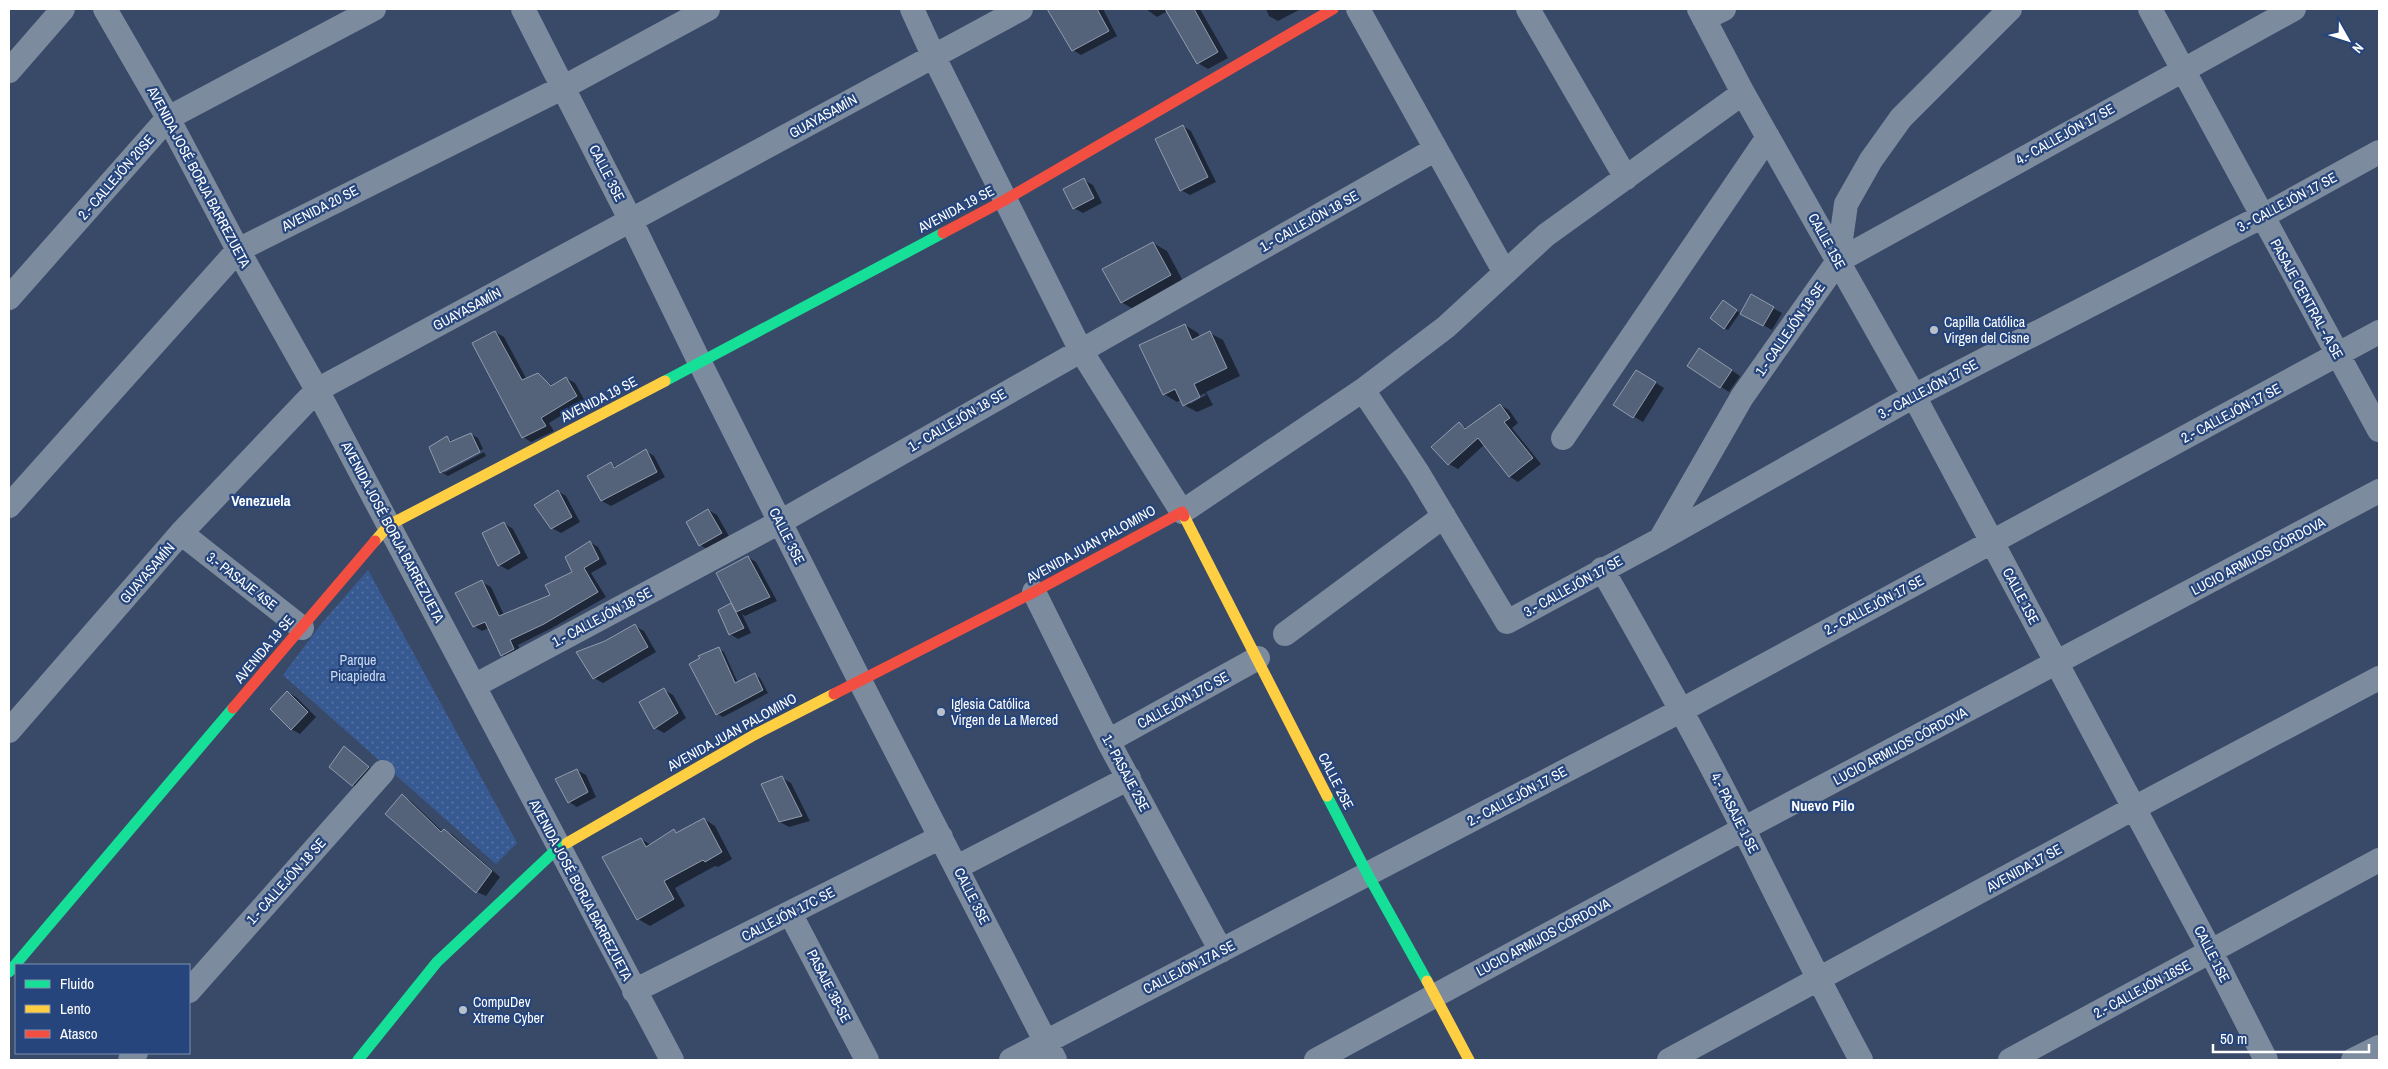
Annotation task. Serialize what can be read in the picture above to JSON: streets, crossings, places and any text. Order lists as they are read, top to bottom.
{
  "streets": {
    "street": [
      "GUAYASAMÍN",
      "4.- CALLEJÓN 17 SE",
      "CALLE 3SE",
      "2.- CALLEJÓN 20SE",
      "AVENIDA JOSÉ BORJA BARREZUETA",
      "3.- CALLEJÓN 17 SE",
      "AVENIDA 20 SE",
      "AVENIDA 19 SE",
      "1.- CALLEJÓN 18 SE",
      "CALLE 1SE",
      "PASAJE CENTRAL - A SE",
      "2.- CALLEJÓN 17 SE",
      "AVENIDA JUAN PALOMINO",
      "LUCIO ARMIJOS CÓRDOVA",
      "3.- PASAJE 4SE",
      "CALLEJÓN 17C SE",
      "1.- PASAJE 2SE",
      "CALLE 2SE",
      "4.- PASAJE 1 SE",
      "AVENIDA 17 SE",
      "CALLEJÓN 17A SE",
      "PASAJE 3B-SE",
      "2.- CALLEJÓN 16SE"
    ]
  },
  "crossings": [
    ["GUAYASAMÍN", "CALLE 3SE"],
    ["GUAYASAMÍN", "AVENIDA JOSÉ BORJA BARREZUETA"],
    ["GUAYASAMÍN", "3.- PASAJE 4SE"],
    ["4.- CALLEJÓN 17 SE", "1.- CALLEJÓN 18 SE"],
    ["4.- CALLEJÓN 17 SE", "CALLE 1SE"],
    ["4.- CALLEJÓN 17 SE", "PASAJE CENTRAL - A SE"],
    ["CALLE 3SE", "AVENIDA 20 SE"],
    ["CALLE 3SE", "AVENIDA 19 SE"],
    ["CALLE 3SE", "1.- CALLEJÓN 18 SE"],
    ["CALLE 3SE", "AVENIDA JUAN PALOMINO"],
    ["CALLE 3SE", "CALLEJÓN 17C SE"],
    ["CALLE 3SE", "CALLEJÓN 17A SE"],
    ["2.- CALLEJÓN 20SE", "AVENIDA JOSÉ BORJA BARREZUETA"],
    ["AVENIDA JOSÉ BORJA BARREZUETA", "AVENIDA 20 SE"],
    ["AVENIDA JOSÉ BORJA BARREZUETA", "AVENIDA 19 SE"],
    ["AVENIDA JOSÉ BORJA BARREZUETA", "1.- CALLEJÓN 18 SE"],
    ["AVENIDA JOSÉ BORJA BARREZUETA", "AVENIDA JUAN PALOMINO"],
    ["AVENIDA JOSÉ BORJA BARREZUETA", "CALLEJÓN 17C SE"],
    ["3.- CALLEJÓN 17 SE", "1.- CALLEJÓN 18 SE"],
    ["3.- CALLEJÓN 17 SE", "CALLE 1SE"],
    ["3.- CALLEJÓN 17 SE", "PASAJE CENTRAL - A SE"],
    ["3.- CALLEJÓN 17 SE", "4.- PASAJE 1 SE"],
    ["AVENIDA 19 SE", "3.- PASAJE 4SE"],
    ["1.- CALLEJÓN 18 SE", "CALLE 1SE"],
    ["CALLE 1SE", "2.- CALLEJÓN 17 SE"],
    ["CALLE 1SE", "LUCIO ARMIJOS CÓRDOVA"],
    ["CALLE 1SE", "AVENIDA 17 SE"],
    ["CALLE 1SE", "2.- CALLEJÓN 16SE"],
    ["PASAJE CENTRAL - A SE", "2.- CALLEJÓN 17 SE"],
    ["2.- CALLEJÓN 17 SE", "CALLE 2SE"],
    ["2.- CALLEJÓN 17 SE", "4.- PASAJE 1 SE"],
    ["2.- CALLEJÓN 17 SE", "CALLEJÓN 17A SE"],
    ["AVENIDA JUAN PALOMINO", "1.- PASAJE 2SE"],
    ["AVENIDA JUAN PALOMINO", "CALLE 2SE"],
    ["LUCIO ARMIJOS CÓRDOVA", "CALLE 2SE"],
    ["LUCIO ARMIJOS CÓRDOVA", "4.- PASAJE 1 SE"],
    ["CALLEJÓN 17C SE", "1.- PASAJE 2SE"],
    ["CALLEJÓN 17C SE", "CALLE 2SE"],
    ["CALLEJÓN 17C SE", "PASAJE 3B-SE"],
    ["1.- PASAJE 2SE", "CALLEJÓN 17A SE"],
    ["CALLE 2SE", "CALLEJÓN 17A SE"],
    ["4.- PASAJE 1 SE", "AVENIDA 17 SE"]
  ],
  "districts": ["Venezuela", "Nuevo Pilo"],
  "parks": ["Parque Picapiedra"],
  "places": ["Capilla Católica Virgen del Cisne", "Iglesia Católica Virgen de La Merced", "CompuDev Xtreme Cyber"],
  "legend": ["Fluido", "Lento", "Atasco"],
  "scale_bar": "50 m",
  "north": "bottom right"
}
